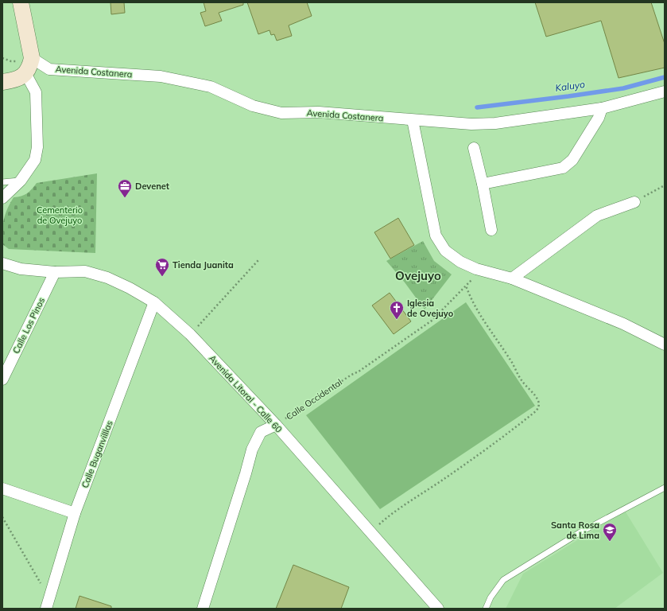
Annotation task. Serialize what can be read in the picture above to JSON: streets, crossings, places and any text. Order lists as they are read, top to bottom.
{
  "streets": {
    "street": [
      "Avenida Costanera",
      "Calle Los Pinos",
      "Avenida Litoral - Calle 60",
      "Calle Buganvilllas"
    ],
    "path": ["Calle Occidental"]
  },
  "crossings": [
    ["Calle Los Pinos", "Avenida Litoral - Calle 60"],
    ["Avenida Litoral - Calle 60", "Calle Occidental"],
    ["Avenida Litoral - Calle 60", "Calle Buganvilllas"]
  ],
  "districts": ["Ovejuyo"],
  "water": ["Kaluyo"],
  "parks": ["Cementerio de Ovejuyo"],
  "places": {
    "office": ["Devenet"],
    "supermarket": ["Tienda Juanita"],
    "church": ["Iglesia de Ovejuyo"],
    "school or university": ["Santa Rosa de Lima"]
  }
}
